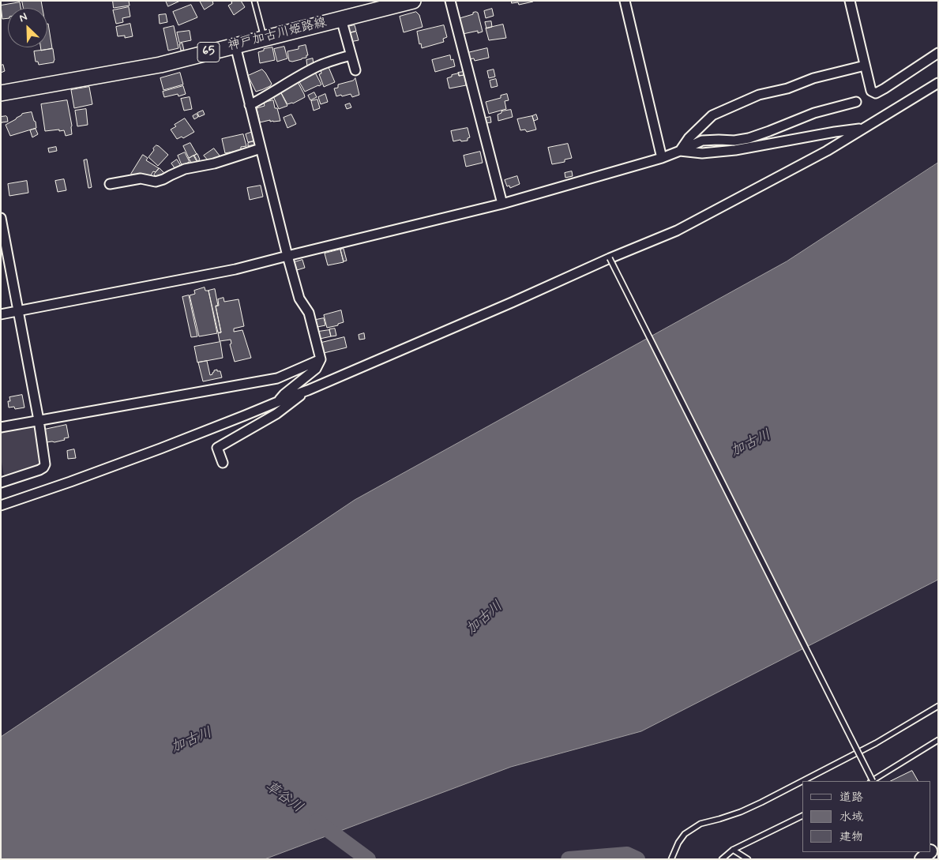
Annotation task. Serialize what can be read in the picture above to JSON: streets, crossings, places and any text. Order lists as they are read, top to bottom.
{
  "streets": {
    "main road": ["神戸加古川姫路線", "65"]
  },
  "water": ["加古川", "草谷川"],
  "legend": ["道路", "水域", "建物"],
  "north": "top left"
}
